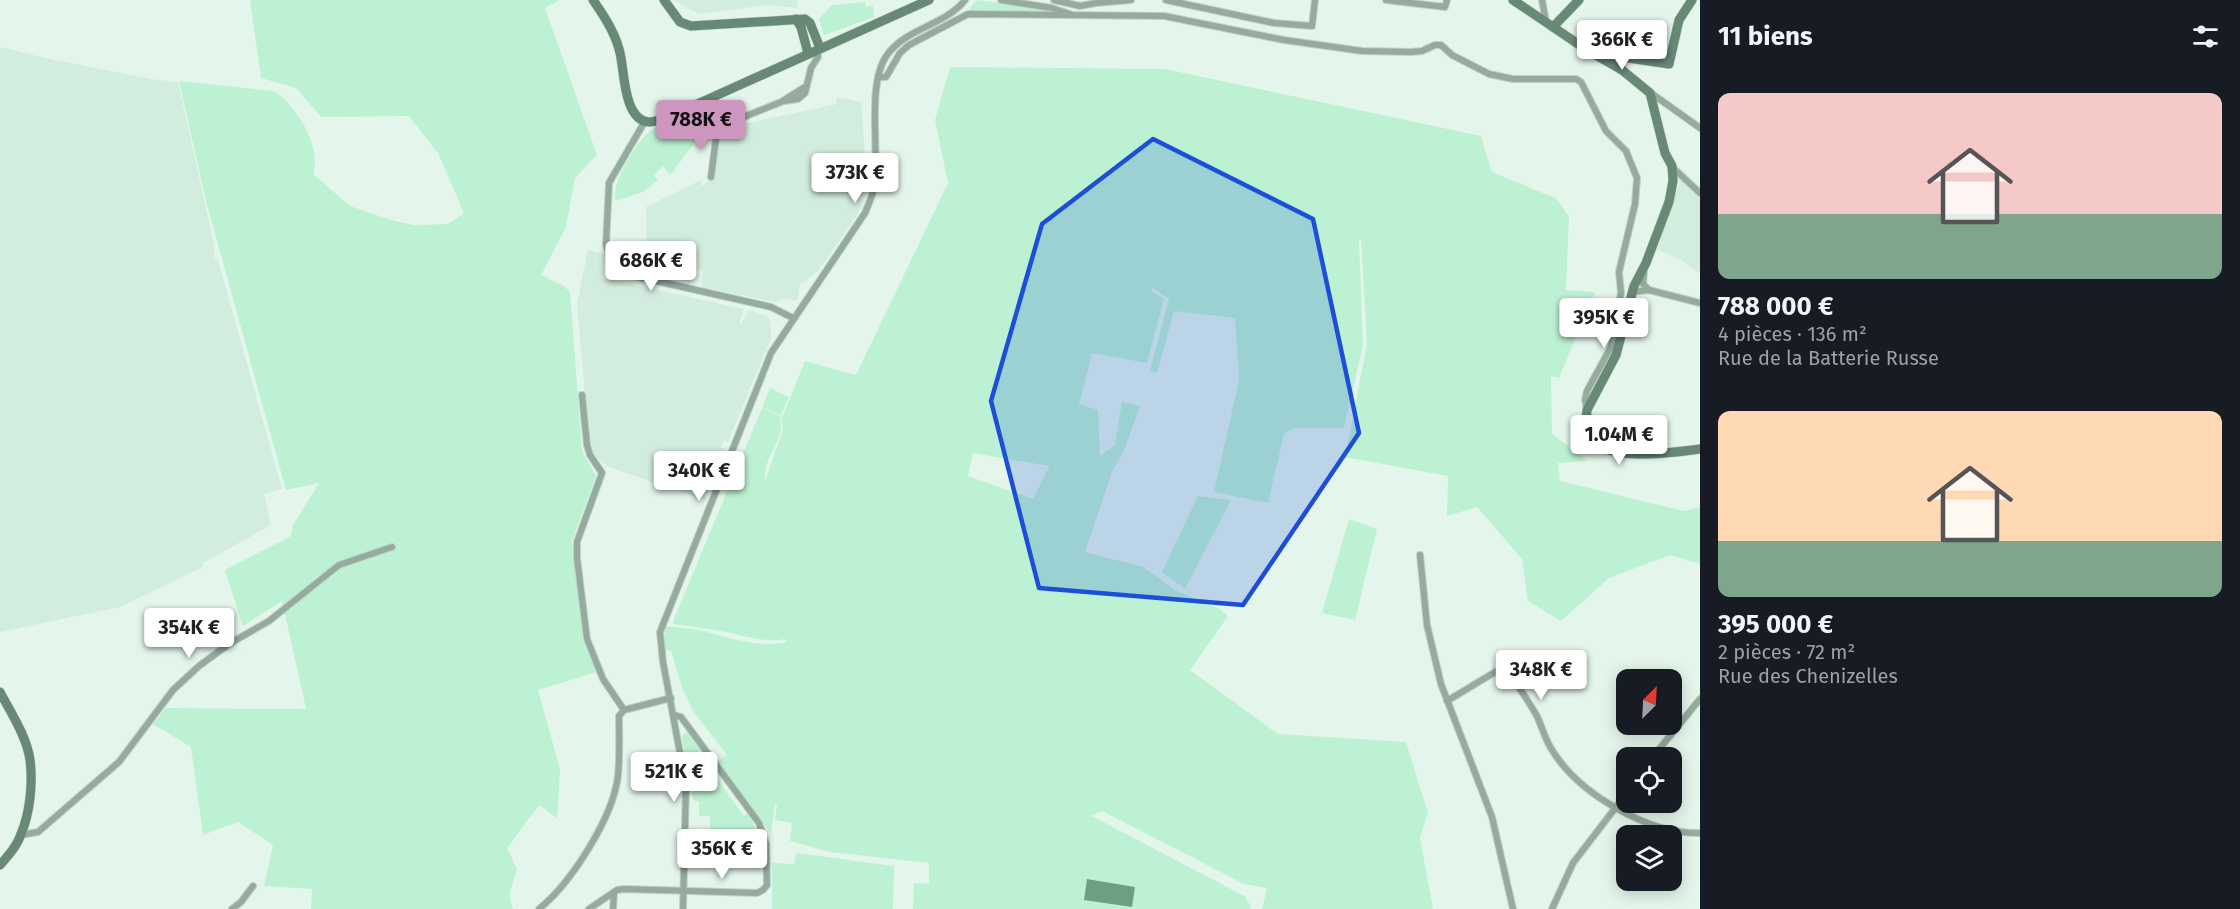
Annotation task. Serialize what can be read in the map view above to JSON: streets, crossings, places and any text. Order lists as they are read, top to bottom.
{
  "north": "top right",
  "page": {
    "heading": "11 biens",
    "price": [
      "366K €",
      "788K €",
      "373K €",
      "686K €",
      "395K €",
      "1.04M €",
      "340K €",
      "354K €",
      "348K €",
      "521K €",
      "356K €"
    ],
    "list": [
      {
        "name": "788 000 €",
        "note": "4 pièces · 136 m² · Rue de la Batterie Russe"
      },
      {
        "name": "395 000 €",
        "note": "2 pièces · 72 m² · Rue des Chenizelles"
      }
    ]
  }
}
